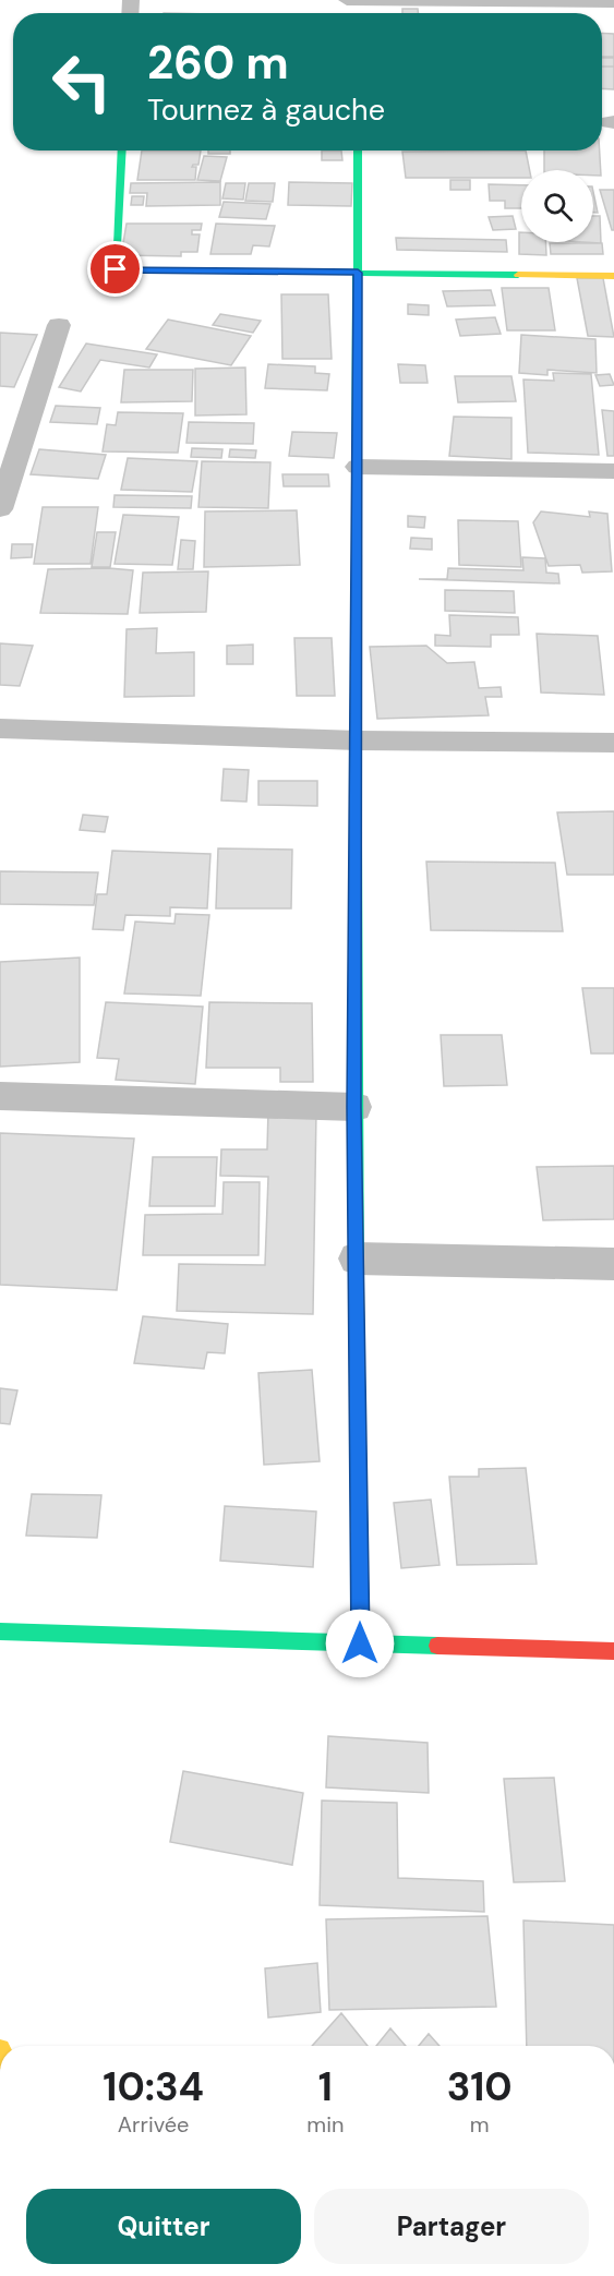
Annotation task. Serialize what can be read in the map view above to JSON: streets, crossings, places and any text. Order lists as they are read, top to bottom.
{
  "page": {
    "turn": ["260 m", "Tournez à gauche"],
    "eta": [
      "10:34",
      "Arrivée",
      "1",
      "min",
      "310",
      "m"
    ],
    "buttons": ["Quitter", "Partager"]
  }
}
